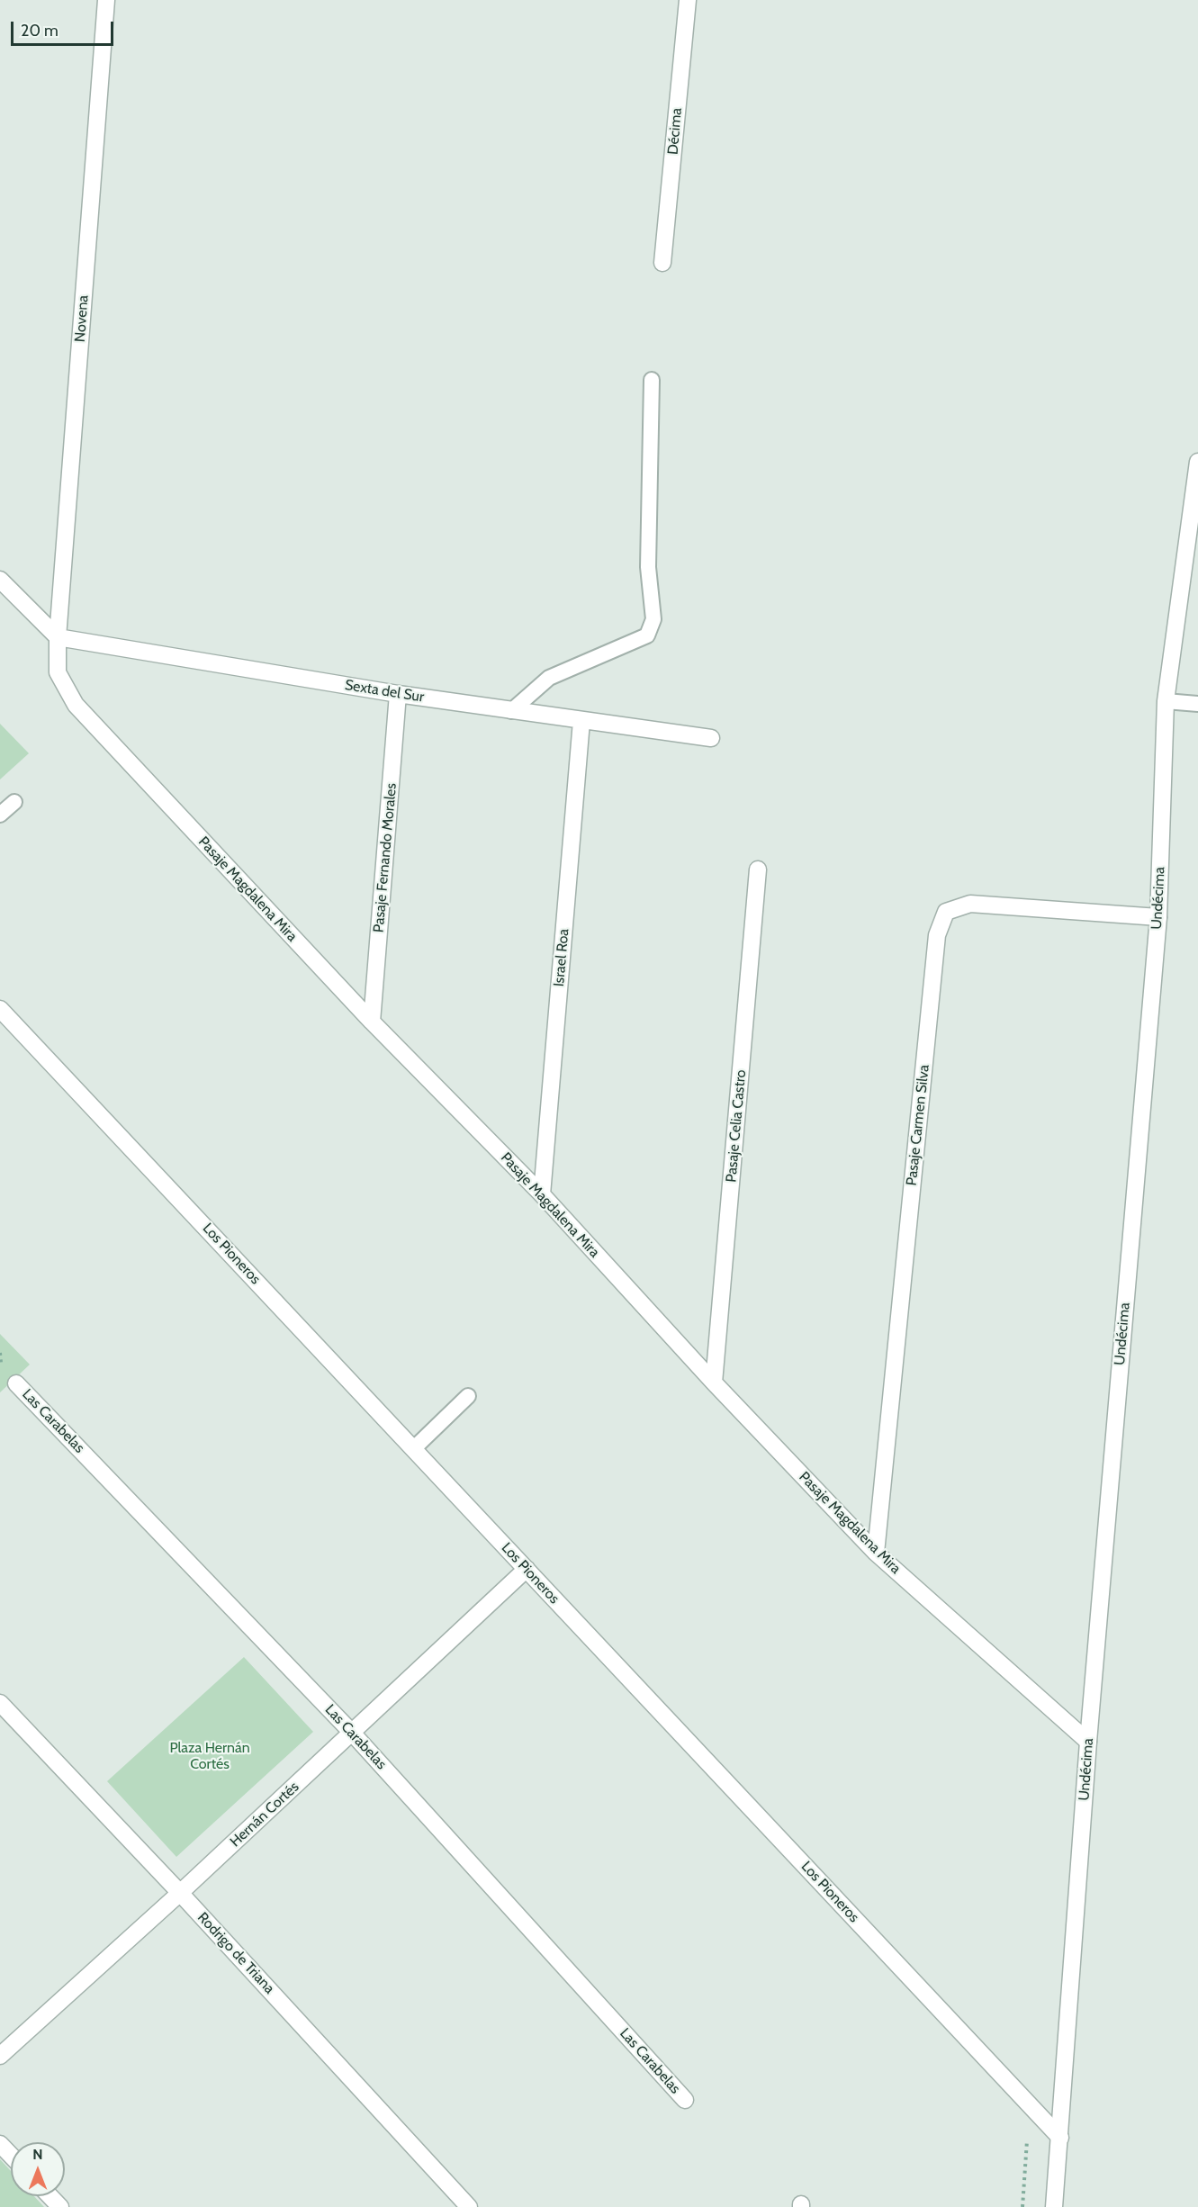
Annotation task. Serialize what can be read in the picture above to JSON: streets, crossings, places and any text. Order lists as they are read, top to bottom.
{
  "streets": {
    "street": [
      "Décima",
      "Novena",
      "Sexta del Sur",
      "Pasaje Fernando Morales",
      "Pasaje Magdalena Mira",
      "Undécima",
      "Israel Roa",
      "Pasaje Carmen Silva",
      "Pasaje Celia Castro",
      "Los Pioneros",
      "Las Carabelas",
      "Hernán Cortés",
      "Rodrigo de Triana"
    ]
  },
  "crossings": [
    ["Novena", "Sexta del Sur"],
    ["Novena", "Pasaje Magdalena Mira"],
    ["Sexta del Sur", "Pasaje Fernando Morales"],
    ["Sexta del Sur", "Pasaje Magdalena Mira"],
    ["Sexta del Sur", "Israel Roa"],
    ["Pasaje Fernando Morales", "Pasaje Magdalena Mira"],
    ["Pasaje Magdalena Mira", "Undécima"],
    ["Pasaje Magdalena Mira", "Israel Roa"],
    ["Pasaje Magdalena Mira", "Pasaje Carmen Silva"],
    ["Pasaje Magdalena Mira", "Pasaje Celia Castro"],
    ["Undécima", "Pasaje Carmen Silva"],
    ["Undécima", "Los Pioneros"],
    ["Los Pioneros", "Hernán Cortés"],
    ["Las Carabelas", "Hernán Cortés"],
    ["Hernán Cortés", "Rodrigo de Triana"]
  ],
  "parks": ["Plaza Hernán Cortés"],
  "scale_bar": "20 m",
  "north": "top"
}
